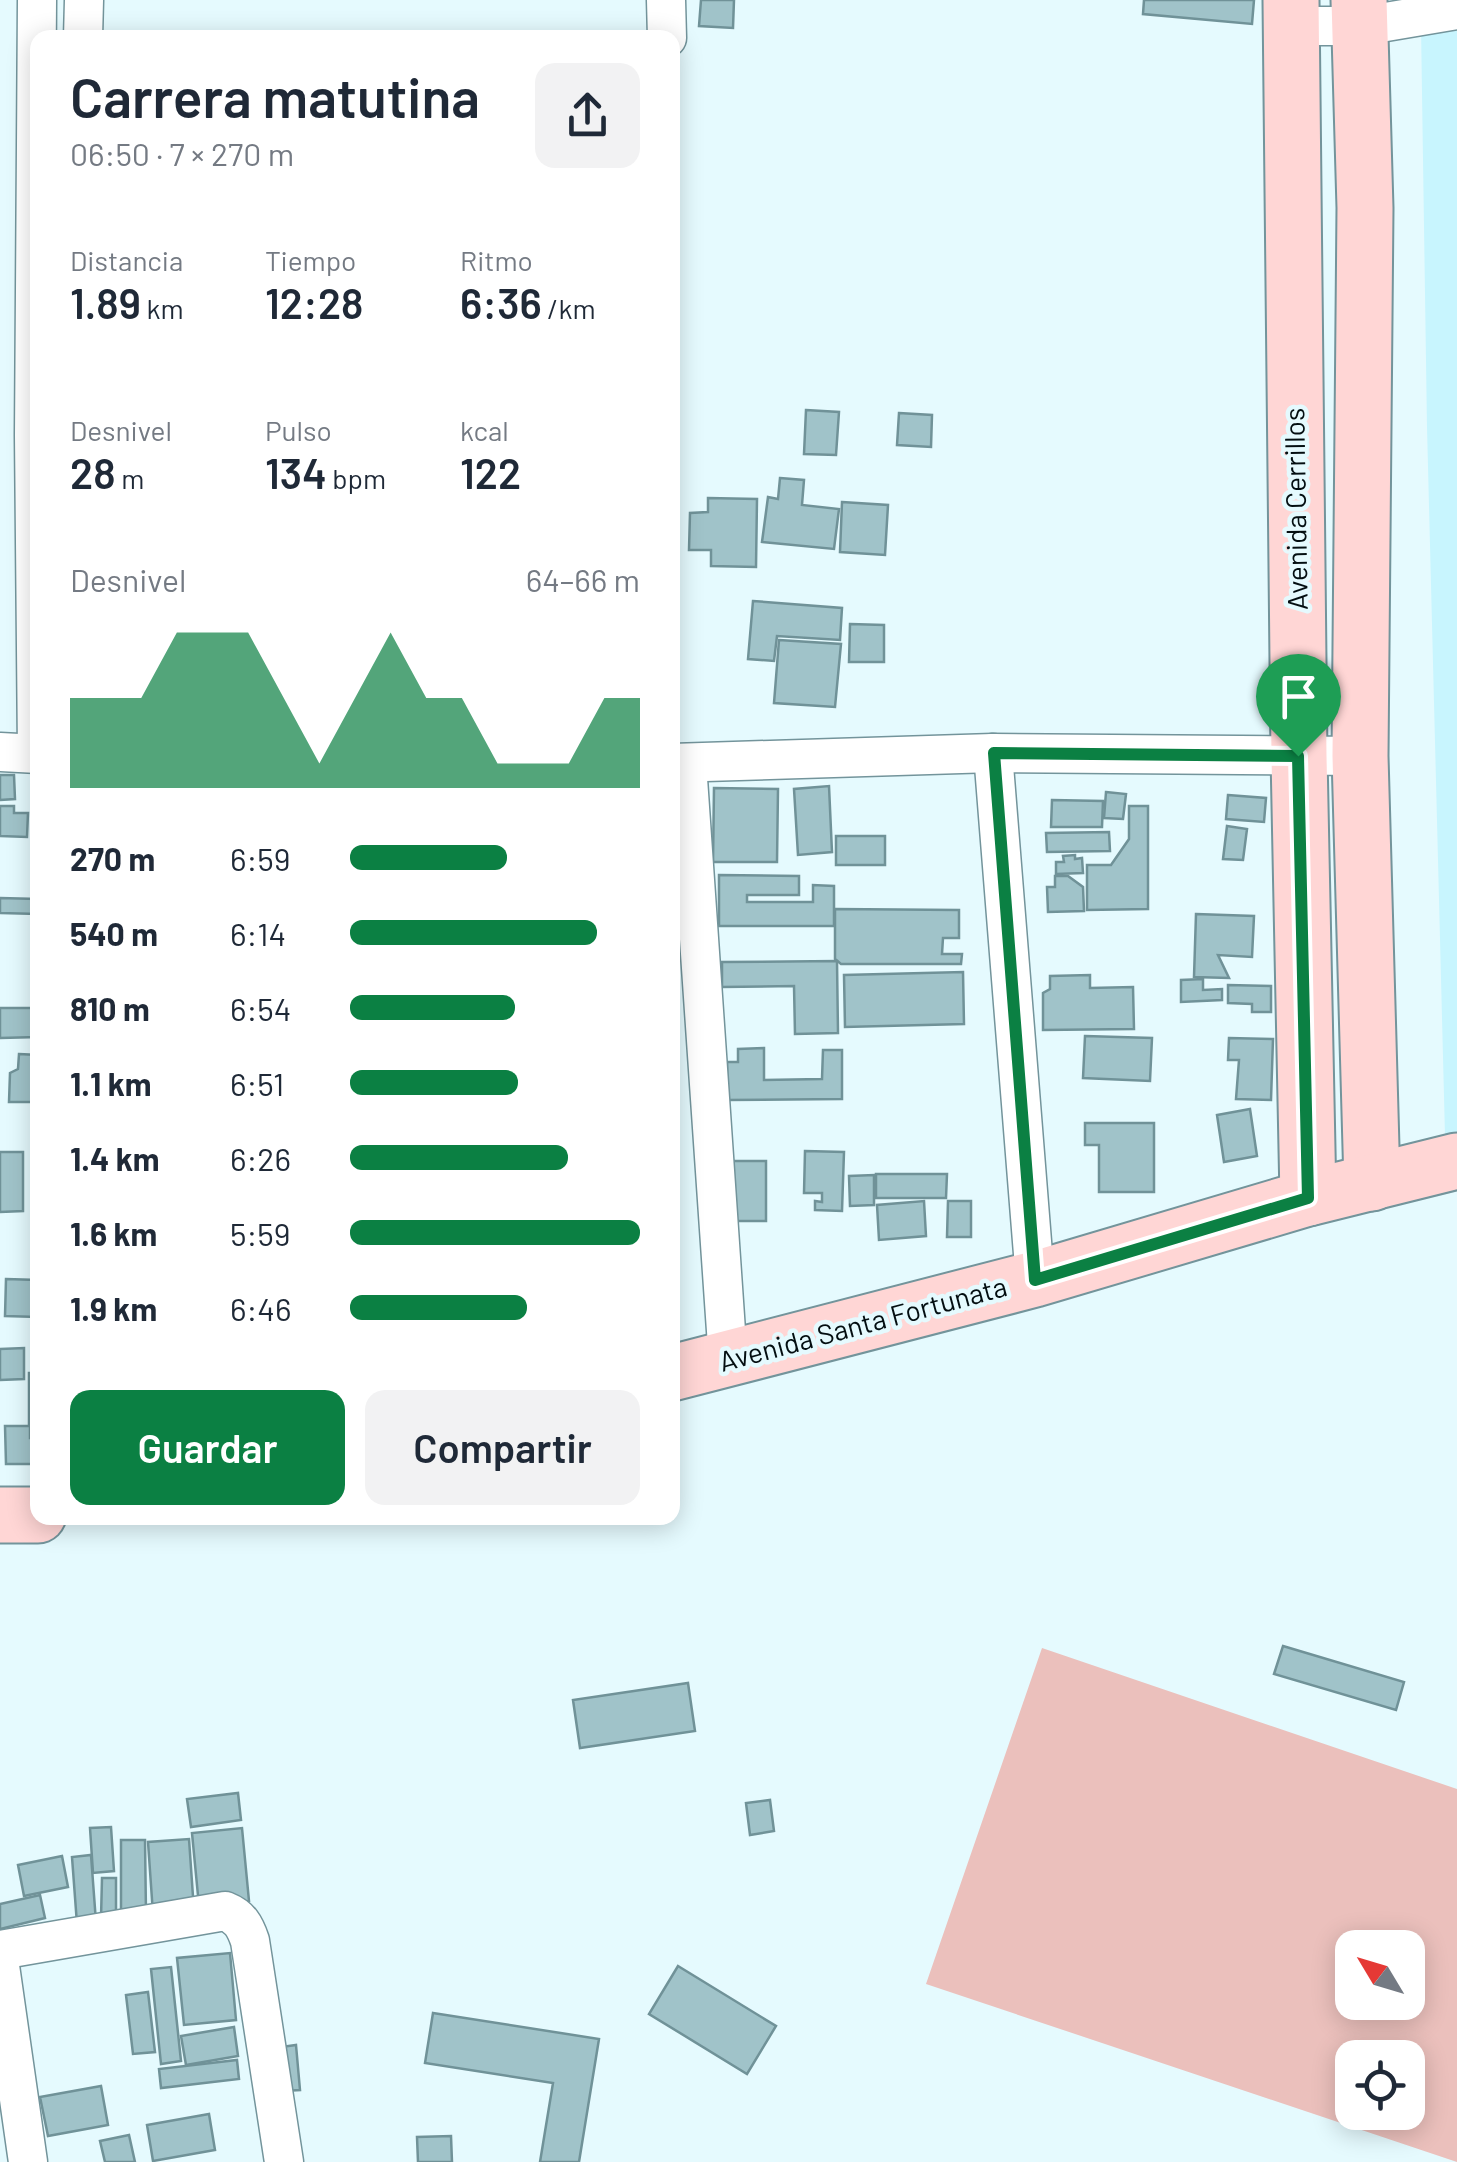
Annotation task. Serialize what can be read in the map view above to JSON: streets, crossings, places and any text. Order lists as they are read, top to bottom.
{
  "streets": {
    "street": ["Avenida Cerrillos", "Avenida Santa Fortunata"]
  },
  "crossings": [
    ["Avenida Cerrillos", "Avenida Santa Fortunata"]
  ],
  "north": "top left",
  "page": {
    "heading": ["Carrera matutina", "06:50 · 7 × 270 m"],
    "stats": [
      ["Distancia", "1.89 km"],
      ["Tiempo", "12:28"],
      ["Ritmo", "6:36 /km"],
      ["Desnivel", "28 m"],
      ["Pulso", "134 bpm"],
      ["kcal", "122"]
    ],
    "chart": ["Desnivel", "64–66 m"],
    "list": [
      {
        "name": "270 m",
        "note": "6:59"
      },
      {
        "name": "540 m",
        "note": "6:14"
      },
      {
        "name": "810 m",
        "note": "6:54"
      },
      {
        "name": "1.1 km",
        "note": "6:51"
      },
      {
        "name": "1.4 km",
        "note": "6:26"
      },
      {
        "name": "1.6 km",
        "note": "5:59"
      },
      {
        "name": "1.9 km",
        "note": "6:46"
      }
    ],
    "buttons": ["Guardar", "Compartir"]
  }
}
